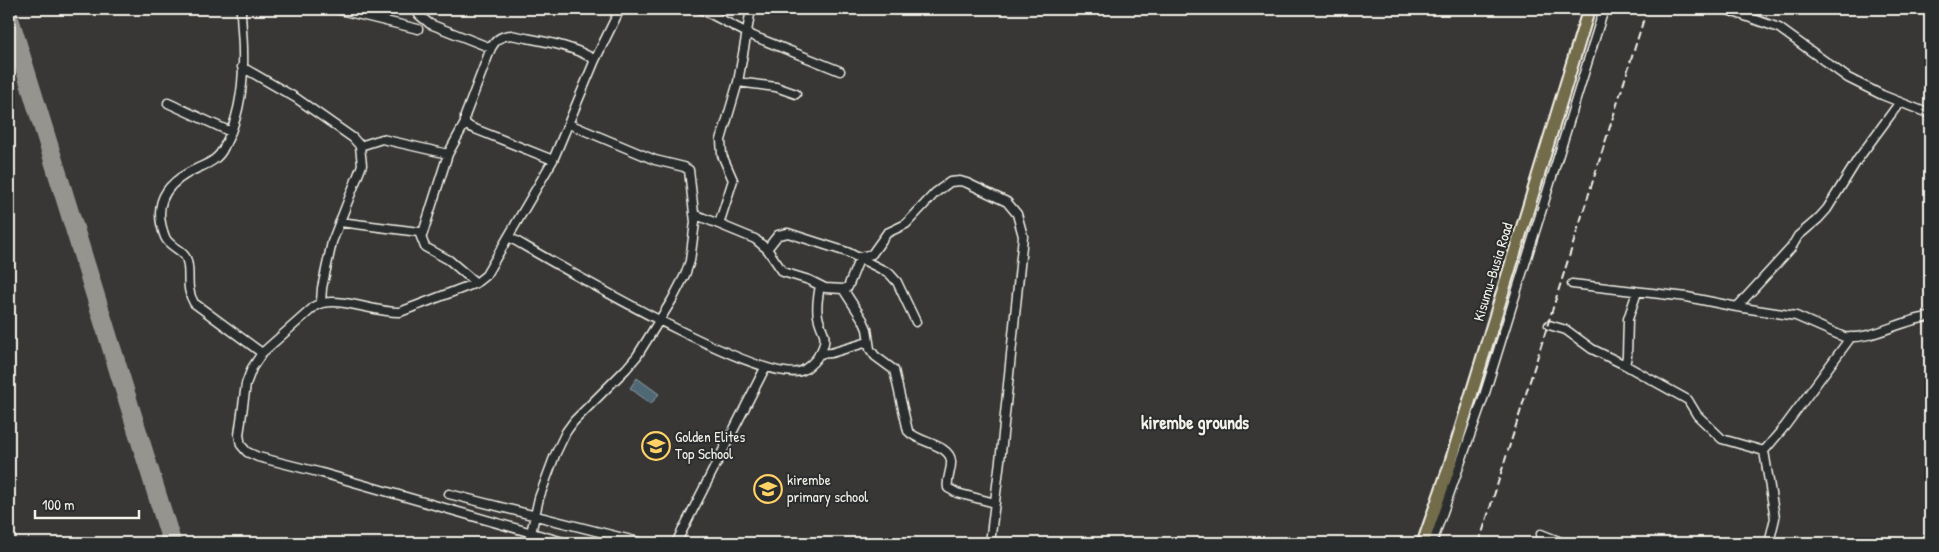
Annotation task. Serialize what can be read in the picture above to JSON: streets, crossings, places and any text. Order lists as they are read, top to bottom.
{
  "streets": {
    "highway": ["Kisumu-Busia Road"]
  },
  "districts": ["kirembe grounds"],
  "places": {
    "school or university": ["Golden Elites Top School", "kirembe primary school"]
  },
  "scale_bar": "100 m"
}
